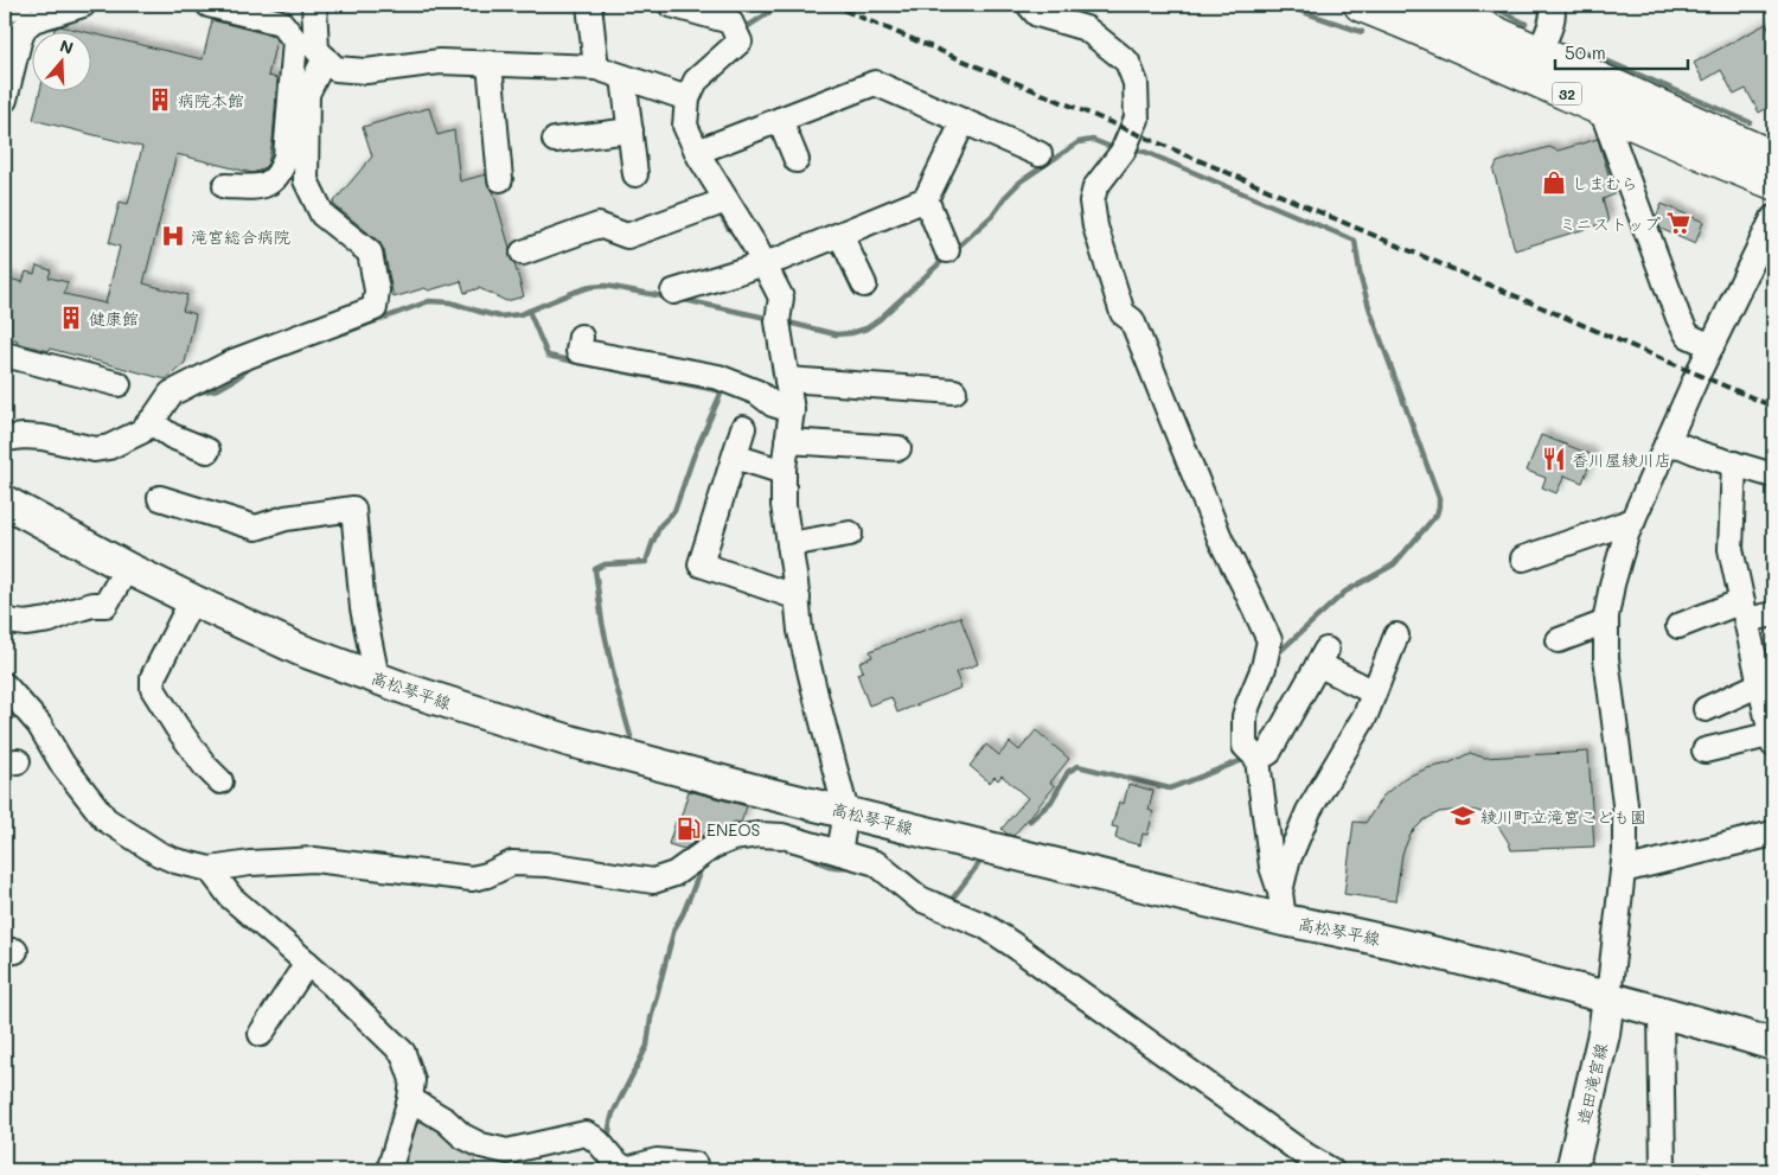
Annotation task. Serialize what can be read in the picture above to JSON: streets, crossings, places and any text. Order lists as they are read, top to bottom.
{
  "streets": {
    "highway": ["32"],
    "main road": ["高松琴平線", "造田滝宮線"]
  },
  "crossings": [
    ["高松琴平線", "造田滝宮線"]
  ],
  "places": {
    "building": ["病院本館", "健康館"],
    "shop": ["しまむら"],
    "supermarket": ["ミニストップ"],
    "hospital": ["滝宮総合病院"],
    "restaurant": ["香川屋綾川店"],
    "school or university": ["綾川町立滝宮こども園"],
    "fuel station": ["ENEOS"]
  },
  "scale_bar": "50 m",
  "north": "top"
}
